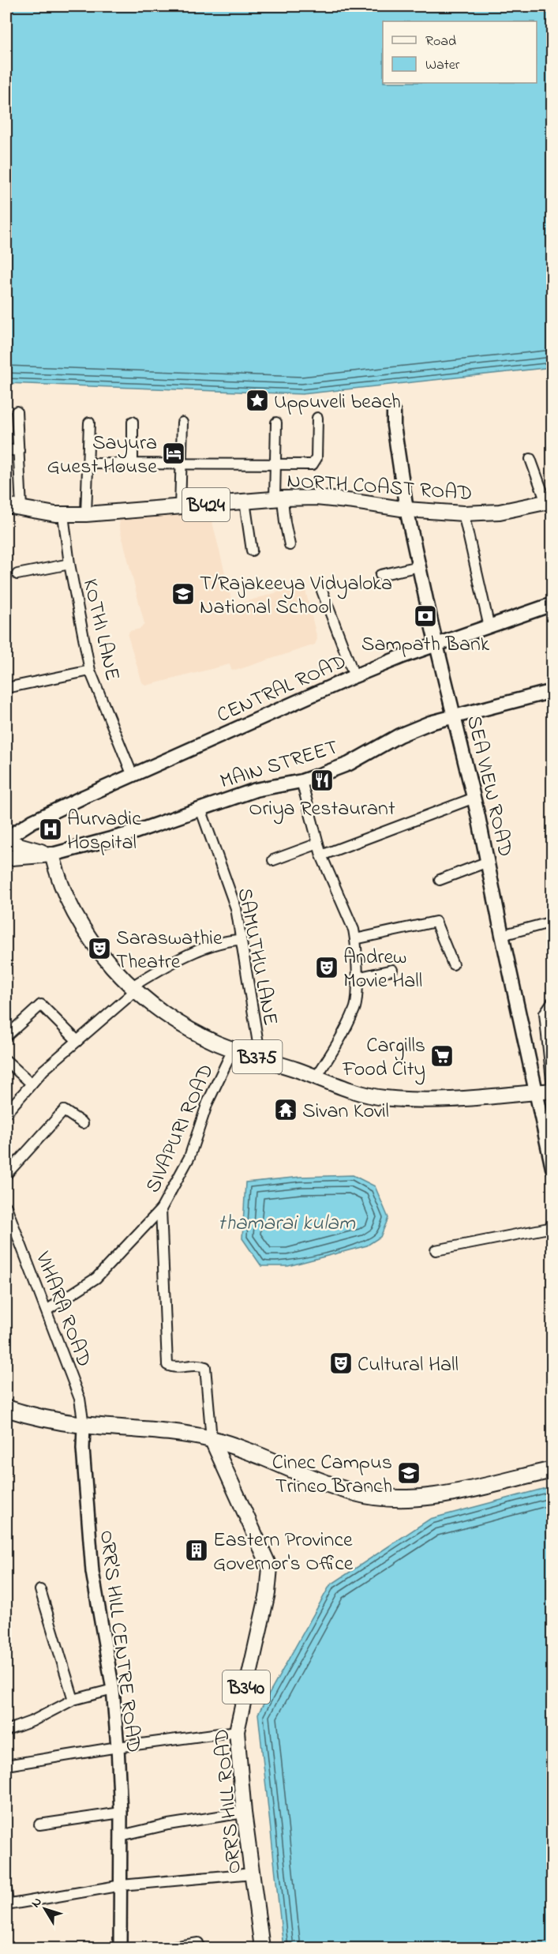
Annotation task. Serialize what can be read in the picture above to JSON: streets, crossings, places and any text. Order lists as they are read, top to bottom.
{
  "streets": {
    "main road": [
      "NORTH COAST ROAD",
      "B424",
      "CENTRAL ROAD",
      "MAIN STREET",
      "SEA VIEW ROAD",
      "B375",
      "B340",
      "ORR’S HILL ROAD"
    ],
    "street": [
      "KOTHI LANE",
      "SAMUTHU LANE",
      "SIVAPURI ROAD",
      "VIHARA ROAD",
      "ORR'S HILL CENTRE ROAD"
    ]
  },
  "crossings": [
    ["NORTH COAST ROAD", "KOTHI LANE"],
    ["NORTH COAST ROAD", "SEA VIEW ROAD"],
    ["KOTHI LANE", "CENTRAL ROAD"],
    ["CENTRAL ROAD", "MAIN STREET"],
    ["CENTRAL ROAD", "SEA VIEW ROAD"],
    ["MAIN STREET", "SEA VIEW ROAD"],
    ["MAIN STREET", "SAMUTHU LANE"],
    ["MAIN STREET", "B375"],
    ["SEA VIEW ROAD", "B375"],
    ["SAMUTHU LANE", "B375"],
    ["B375", "SIVAPURI ROAD"],
    ["SIVAPURI ROAD", "VIHARA ROAD"],
    ["VIHARA ROAD", "ORR'S HILL CENTRE ROAD"]
  ],
  "water": ["thamarai kulam"],
  "places": {
    "place": ["Uppuveli beach"],
    "hotel": ["Sayura Guest House"],
    "school or university": ["T/Rajakeeya Vidyaloka National School", "Cinec Campus Trinco Branch"],
    "bank": ["Sampath Bank"],
    "restaurant": ["Oriya Restaurant"],
    "hospital": ["Aurvadic Hospital"],
    "theatre": ["Saraswathie Theatre", "Andrew Movie Hall", "Cultural Hall"],
    "supermarket": ["Cargills Food City"],
    "temple": ["Sivan Kovil"],
    "building": ["Eastern Province Governor's Office"]
  },
  "legend": ["Road", "Water"],
  "north": "top left"
}
